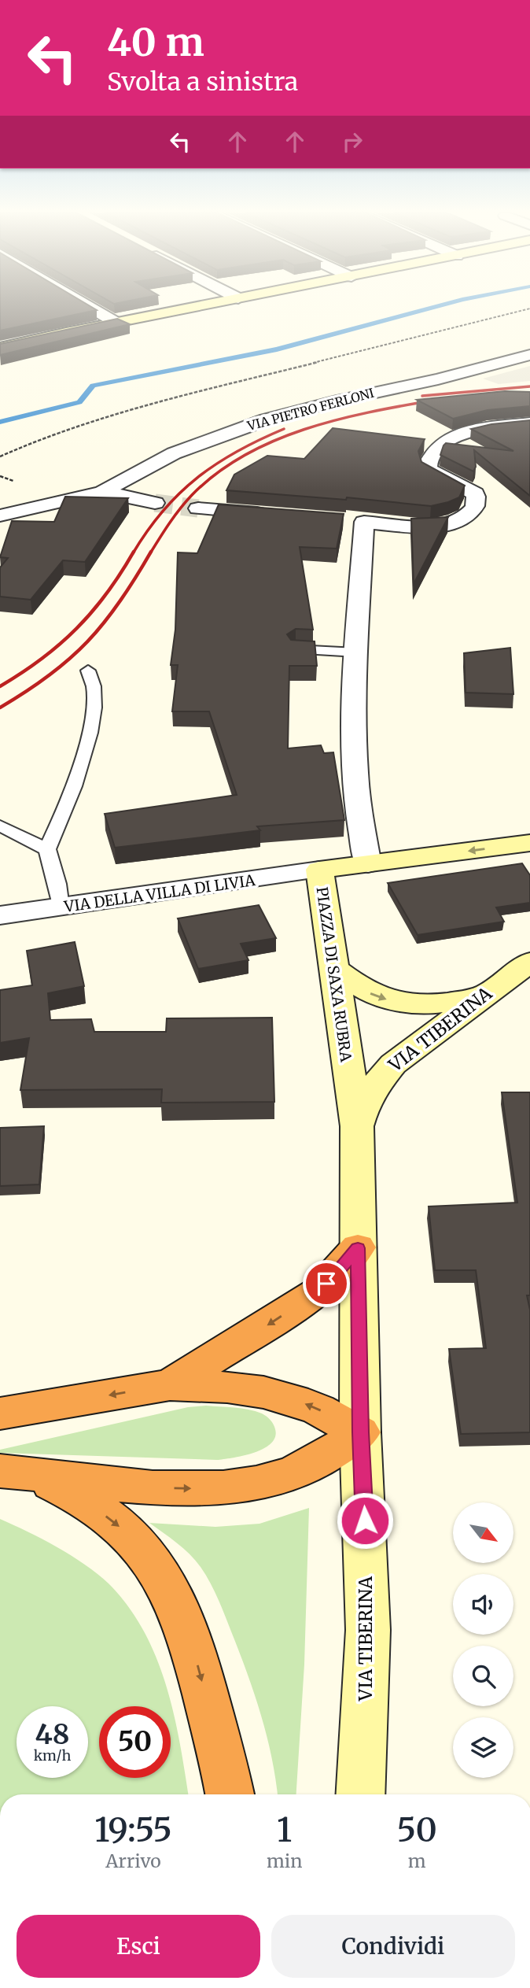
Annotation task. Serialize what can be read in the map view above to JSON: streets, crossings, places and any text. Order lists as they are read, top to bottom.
{
  "streets": {
    "street": [
      "VIA PIETRO FERLONI",
      "VIA DELLA VILLA DI LIVIA",
      "PIAZZA DI SAXA RUBRA",
      "VIA TIBERINA"
    ]
  },
  "crossings": [
    ["VIA DELLA VILLA DI LIVIA", "PIAZZA DI SAXA RUBRA"],
    ["PIAZZA DI SAXA RUBRA", "VIA TIBERINA"]
  ],
  "north": "bottom right",
  "page": {
    "turn": ["40 m", "Svolta a sinistra"],
    "speed": "48 km/h",
    "limit": "50",
    "eta": [
      "19:55",
      "Arrivo",
      "1",
      "min",
      "50",
      "m"
    ],
    "buttons": ["Esci", "Condividi"]
  }
}
